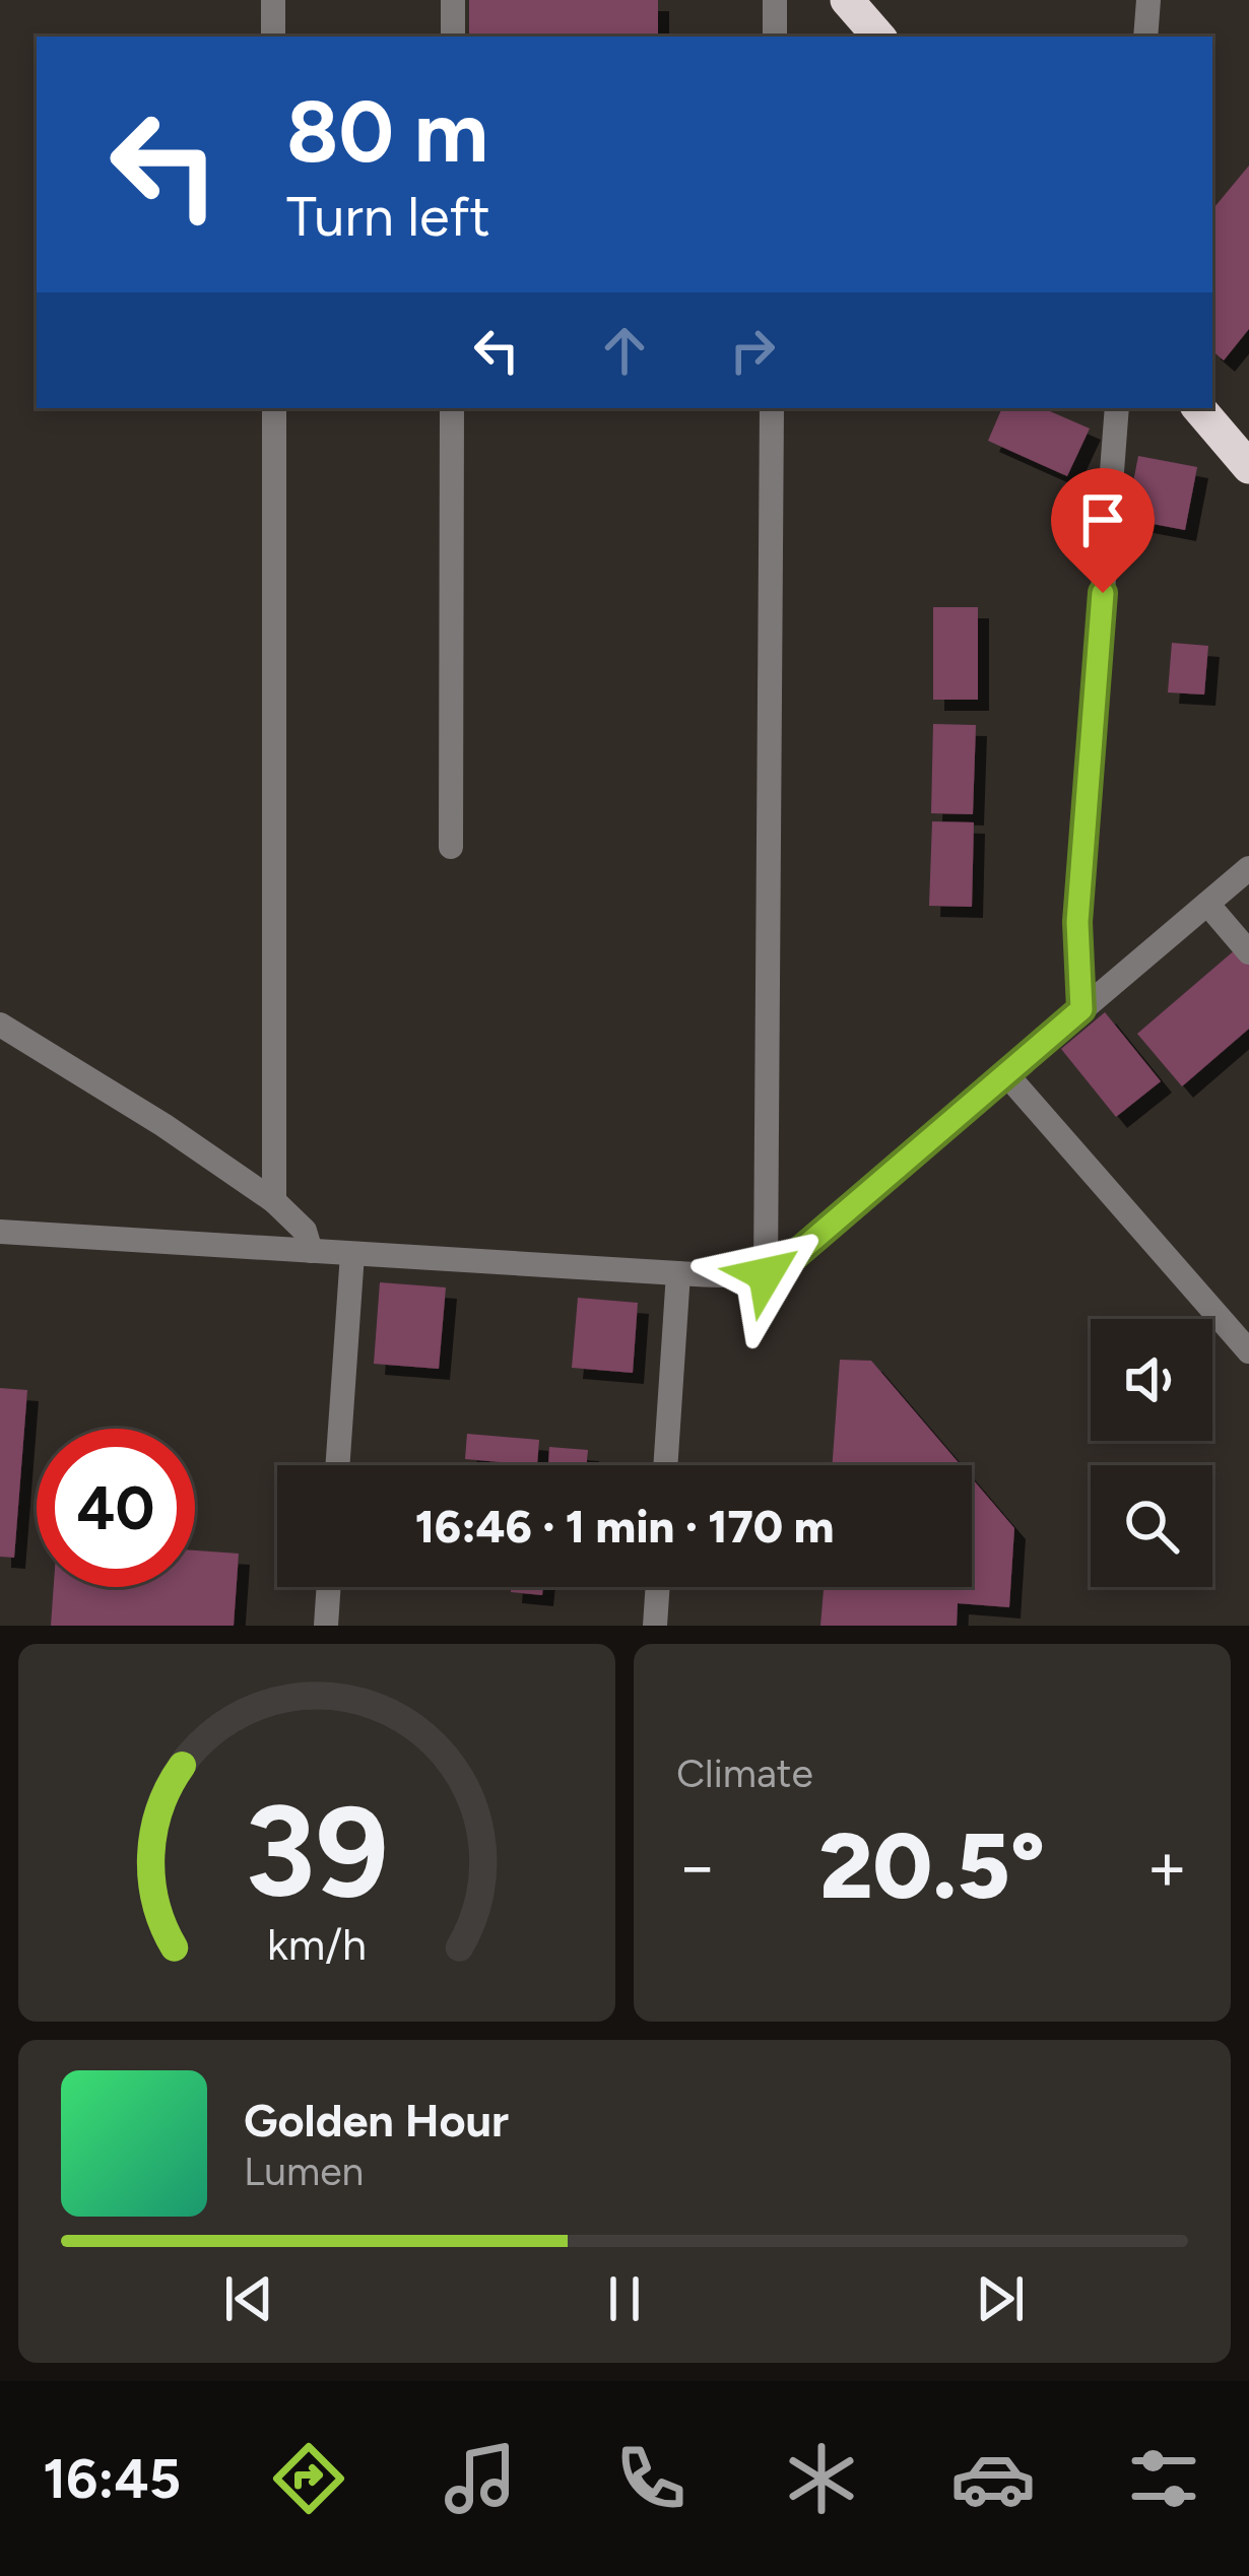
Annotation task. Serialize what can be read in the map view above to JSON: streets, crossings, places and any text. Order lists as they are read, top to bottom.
{
  "page": {
    "turn": ["80 m", "Turn left"],
    "limit": "40",
    "trip": "16:46 · 1 min · 170 m",
    "tile": "Climate",
    "heat": ["−", "20.5°", "+"],
    "song": ["Golden Hour", "Lumen"],
    "tabs": "16:45",
    "gauge": ["39", "km/h"]
  }
}
